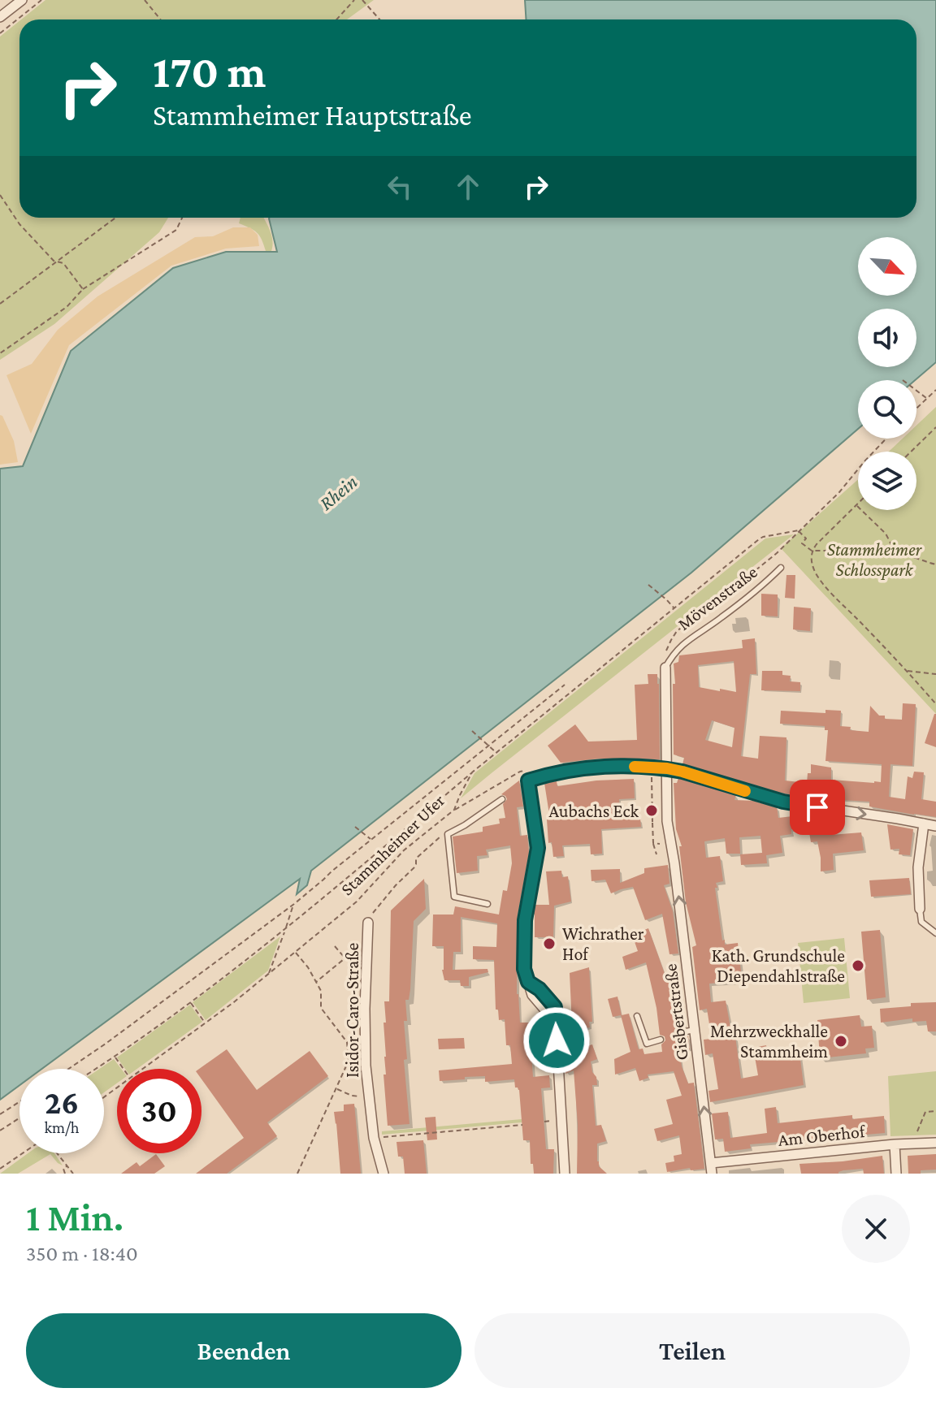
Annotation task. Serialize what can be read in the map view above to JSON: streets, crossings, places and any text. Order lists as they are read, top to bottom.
{
  "streets": {
    "street": ["Isidor-Caro-Straße", "Gisbertstraße", "Am Oberhof"],
    "lane": ["Mövenstraße", "Stammheimer Ufer"]
  },
  "crossings": [
    ["Gisbertstraße", "Am Oberhof"]
  ],
  "one_way": ["Gisbertstraße"],
  "water": ["Rhein"],
  "parks": ["Stammheimer Schlosspark"],
  "places": [
    "Aubachs Eck",
    "Wichrather Hof",
    "Kath. Grundschule Diependahlstraße",
    "Mehrzweckhalle Stammheim"
  ],
  "north": "bottom right",
  "page": {
    "turn": ["170 m", "Stammheimer Hauptstraße"],
    "speed": "26 km/h",
    "limit": "30",
    "heading": ["1 Min.", "350 m · 18:40"],
    "buttons": ["Beenden", "Teilen"]
  }
}
